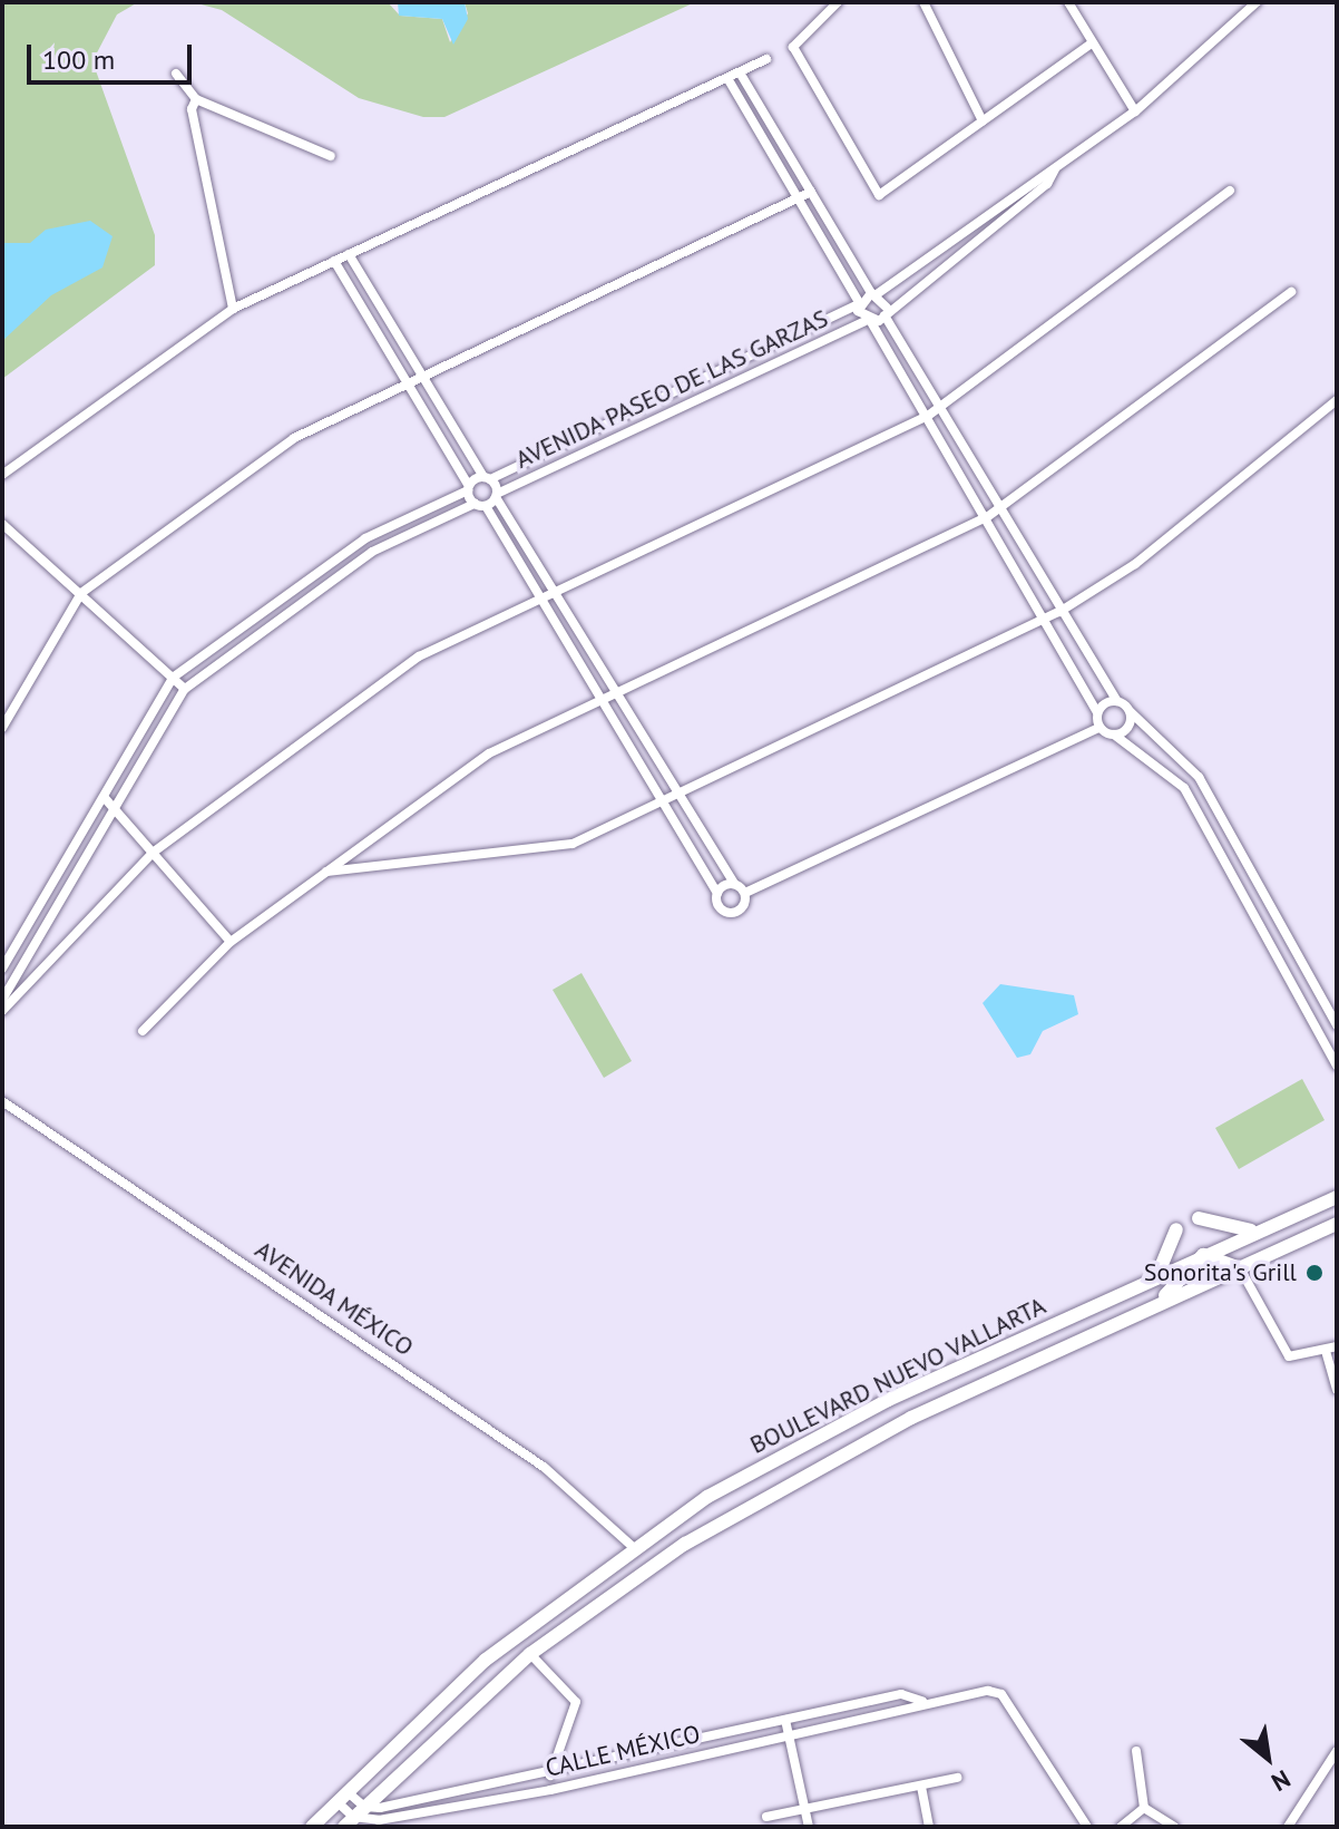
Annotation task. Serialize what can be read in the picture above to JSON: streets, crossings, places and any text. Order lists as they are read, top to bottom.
{
  "streets": {
    "main road": ["BOULEVARD NUEVO VALLARTA"],
    "street": ["AVENIDA PASEO DE LAS GARZAS", "AVENIDA MÉXICO", "CALLE MÉXICO"]
  },
  "crossings": [
    ["AVENIDA MÉXICO", "BOULEVARD NUEVO VALLARTA"],
    ["BOULEVARD NUEVO VALLARTA", "CALLE MÉXICO"]
  ],
  "places": ["Sonorita's Grill"],
  "scale_bar": "100 m",
  "north": "bottom right"
}
